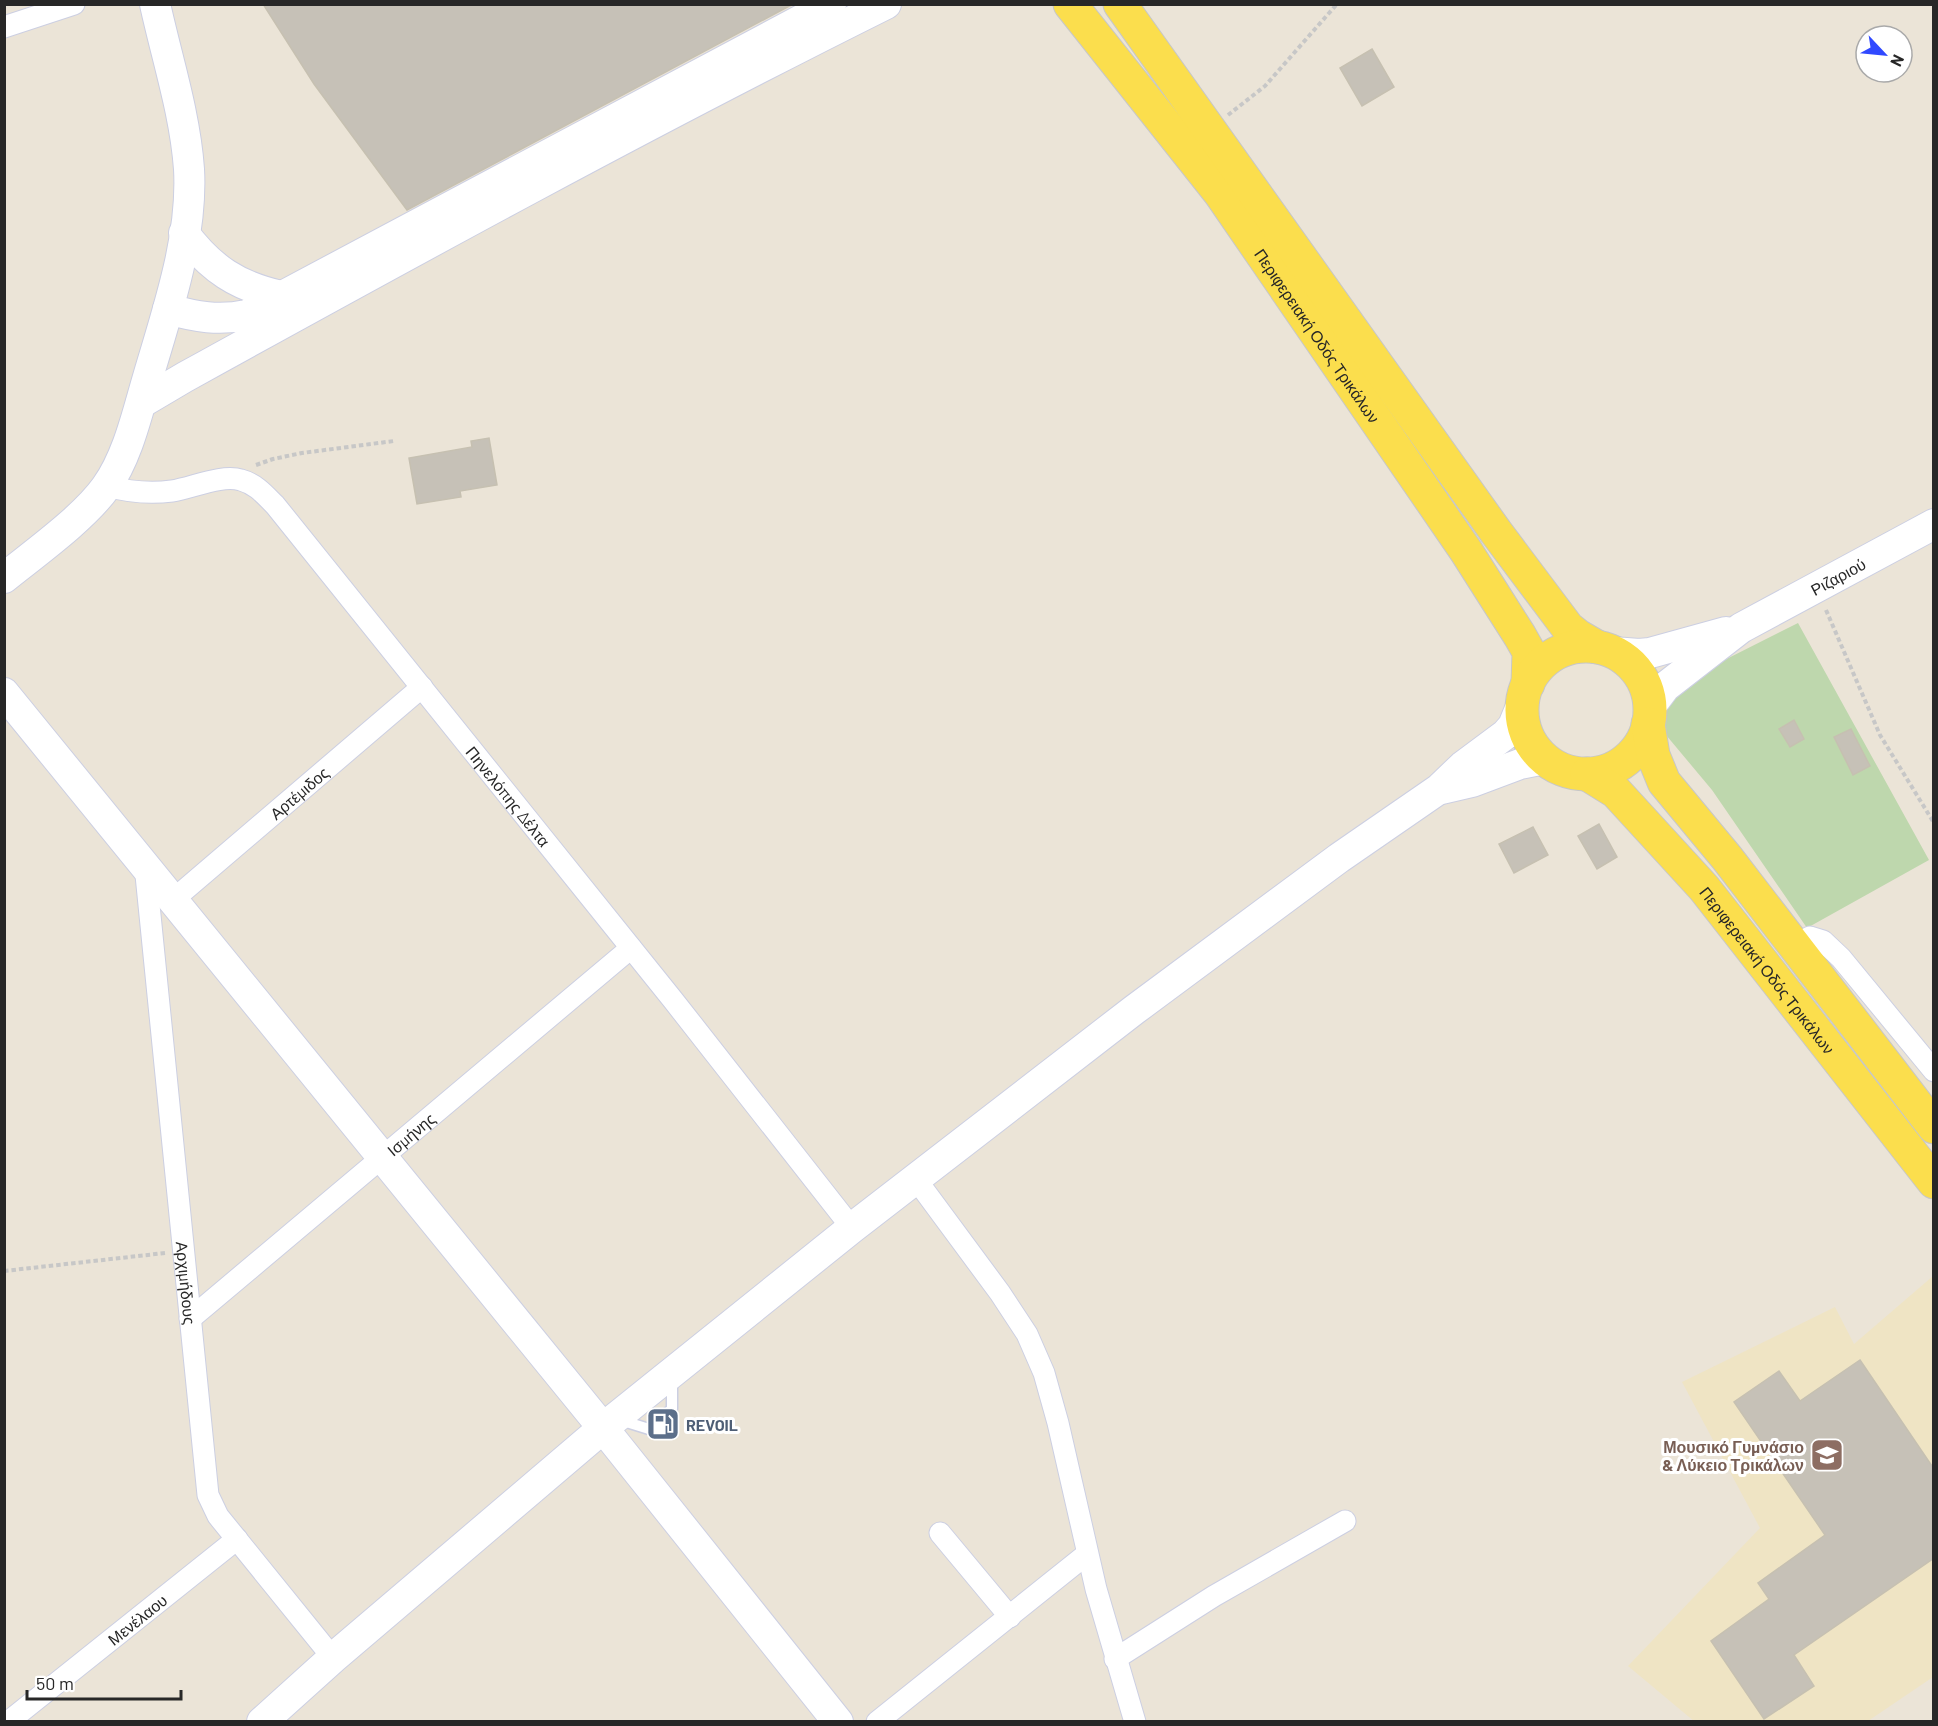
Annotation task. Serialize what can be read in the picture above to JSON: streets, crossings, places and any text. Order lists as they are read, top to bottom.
{
  "streets": {
    "main road": ["Περιφερειακή Οδός Τρικάλων"],
    "street": [
      "Ριζαριού",
      "Αρτέμιδος",
      "Πηνελόπης Δέλτα",
      "Ισμήνης",
      "Αρχιμήδους",
      "Μενέλαου"
    ]
  },
  "crossings": [
    ["Περιφερειακή Οδός Τρικάλων", "Ριζαριού"],
    ["Αρτέμιδος", "Πηνελόπης Δέλτα"],
    ["Πηνελόπης Δέλτα", "Ισμήνης"],
    ["Ισμήνης", "Αρχιμήδους"],
    ["Αρχιμήδους", "Μενέλαου"]
  ],
  "places": {
    "fuel station": ["REVOIL"],
    "school or university": ["Μουσικό Γυμνάσιο & Λύκειο Τρικάλων"]
  },
  "scale_bar": "50 m",
  "north": "bottom right"
}
